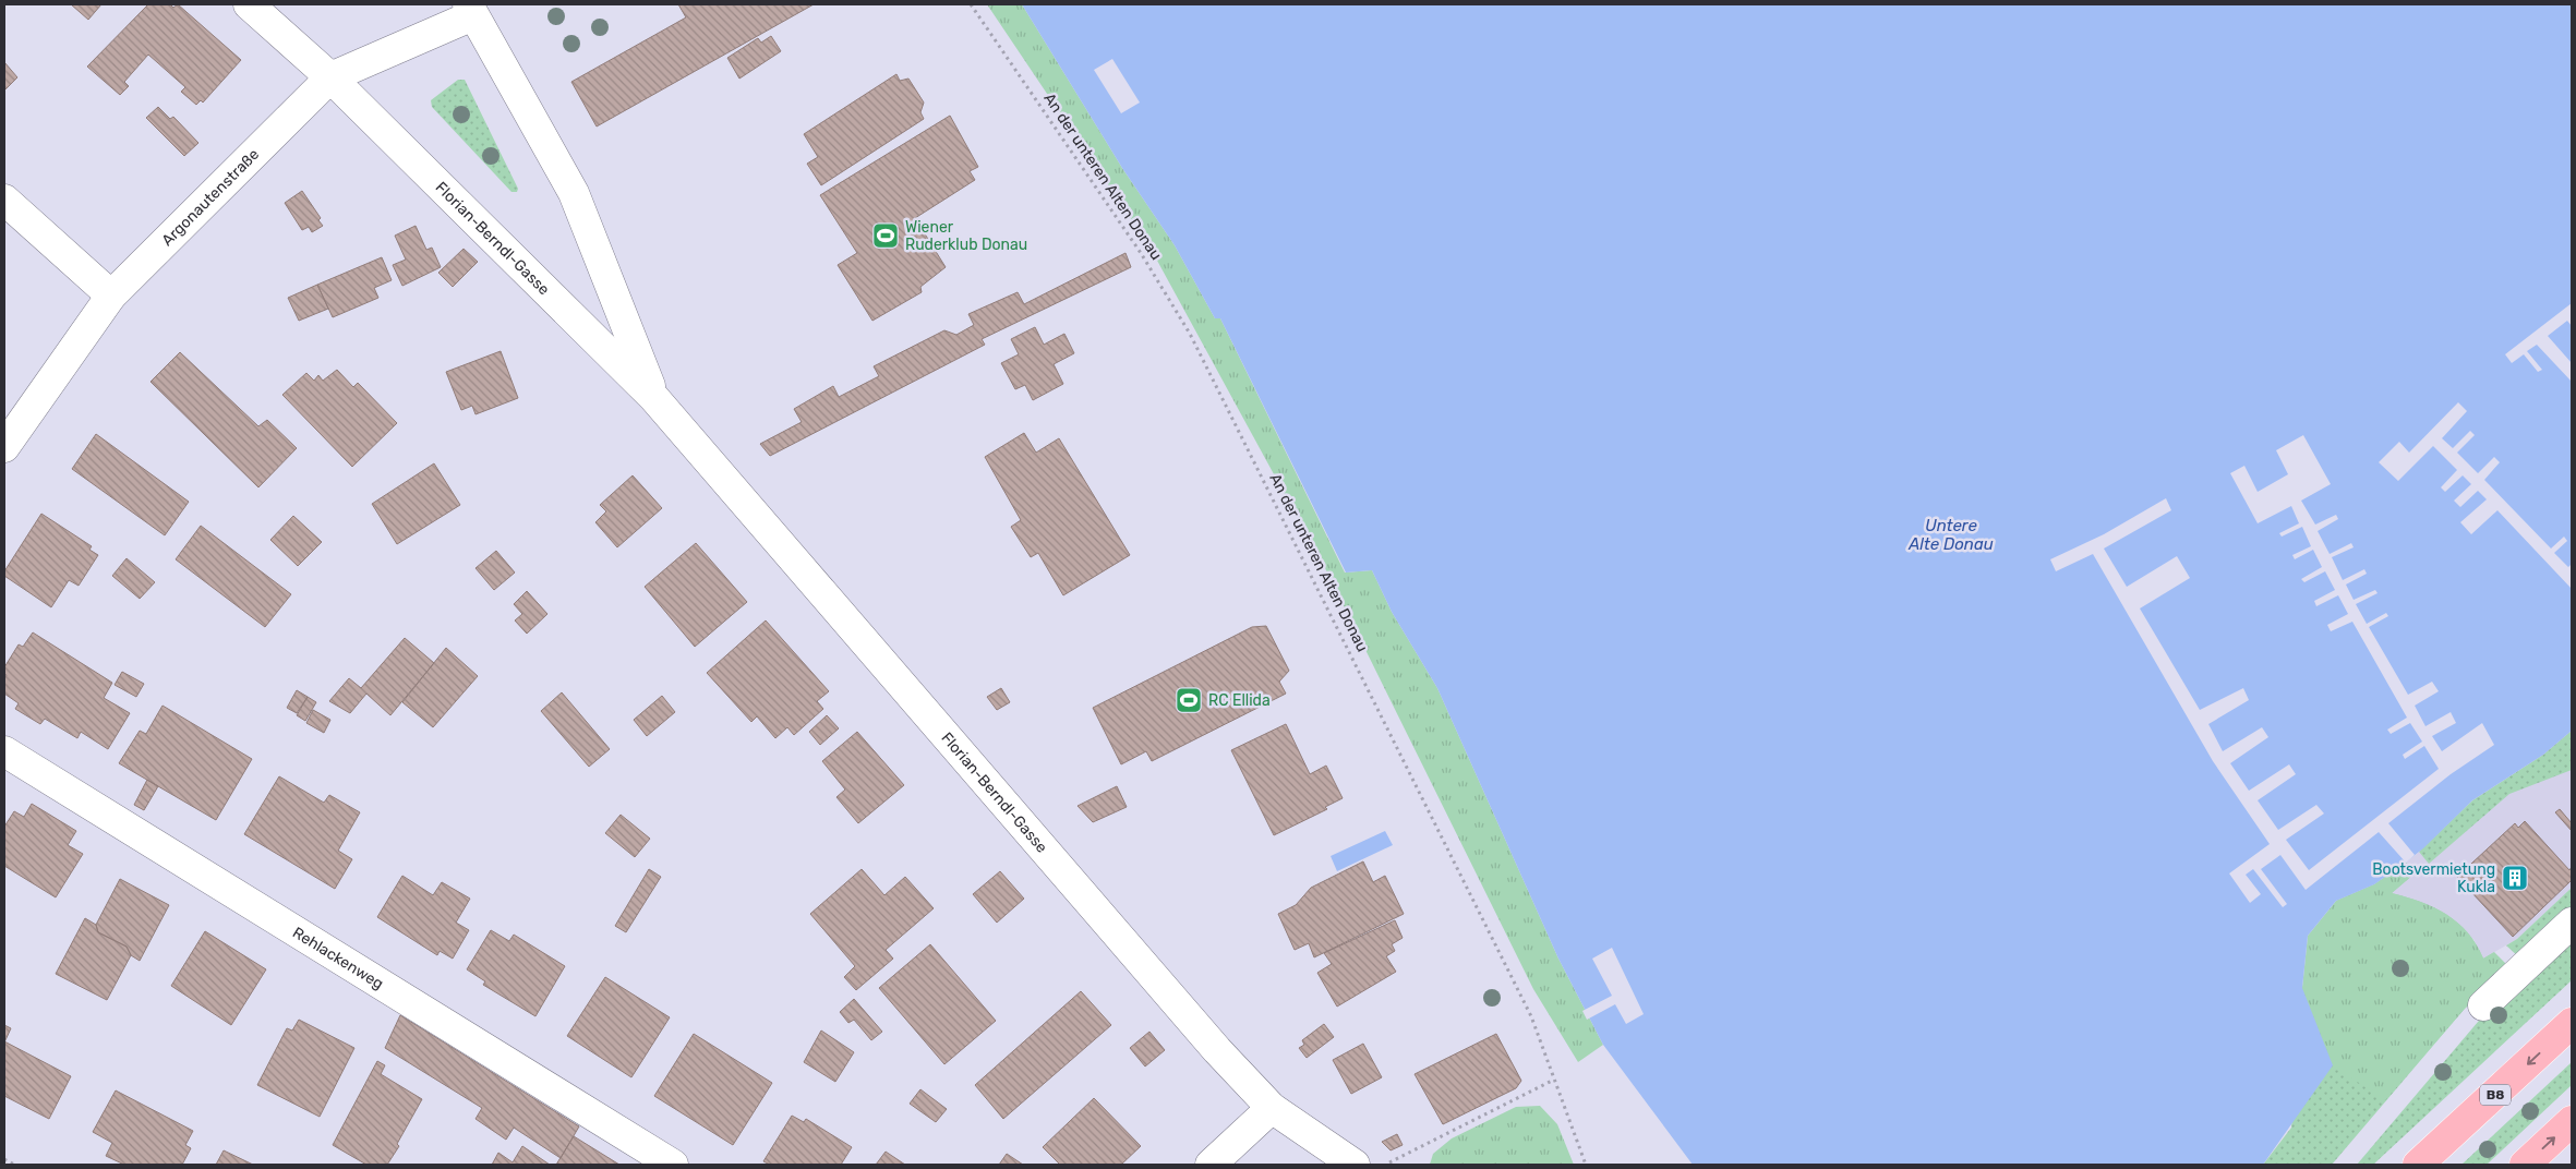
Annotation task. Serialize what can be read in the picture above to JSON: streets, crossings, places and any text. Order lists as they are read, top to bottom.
{
  "streets": {
    "main road": ["B8"],
    "street": ["Argonautenstraße", "Florian-Berndl-Gasse", "Rehlackenweg"],
    "path": ["An der unteren Alten Donau"]
  },
  "crossings": [
    ["Argonautenstraße", "Florian-Berndl-Gasse"]
  ],
  "water": ["Untere Alte Donau"],
  "places": {
    "sports": ["Wiener Ruderklub Donau", "RC Ellida"],
    "building": ["Bootsvermietung Kukla"]
  }
}
